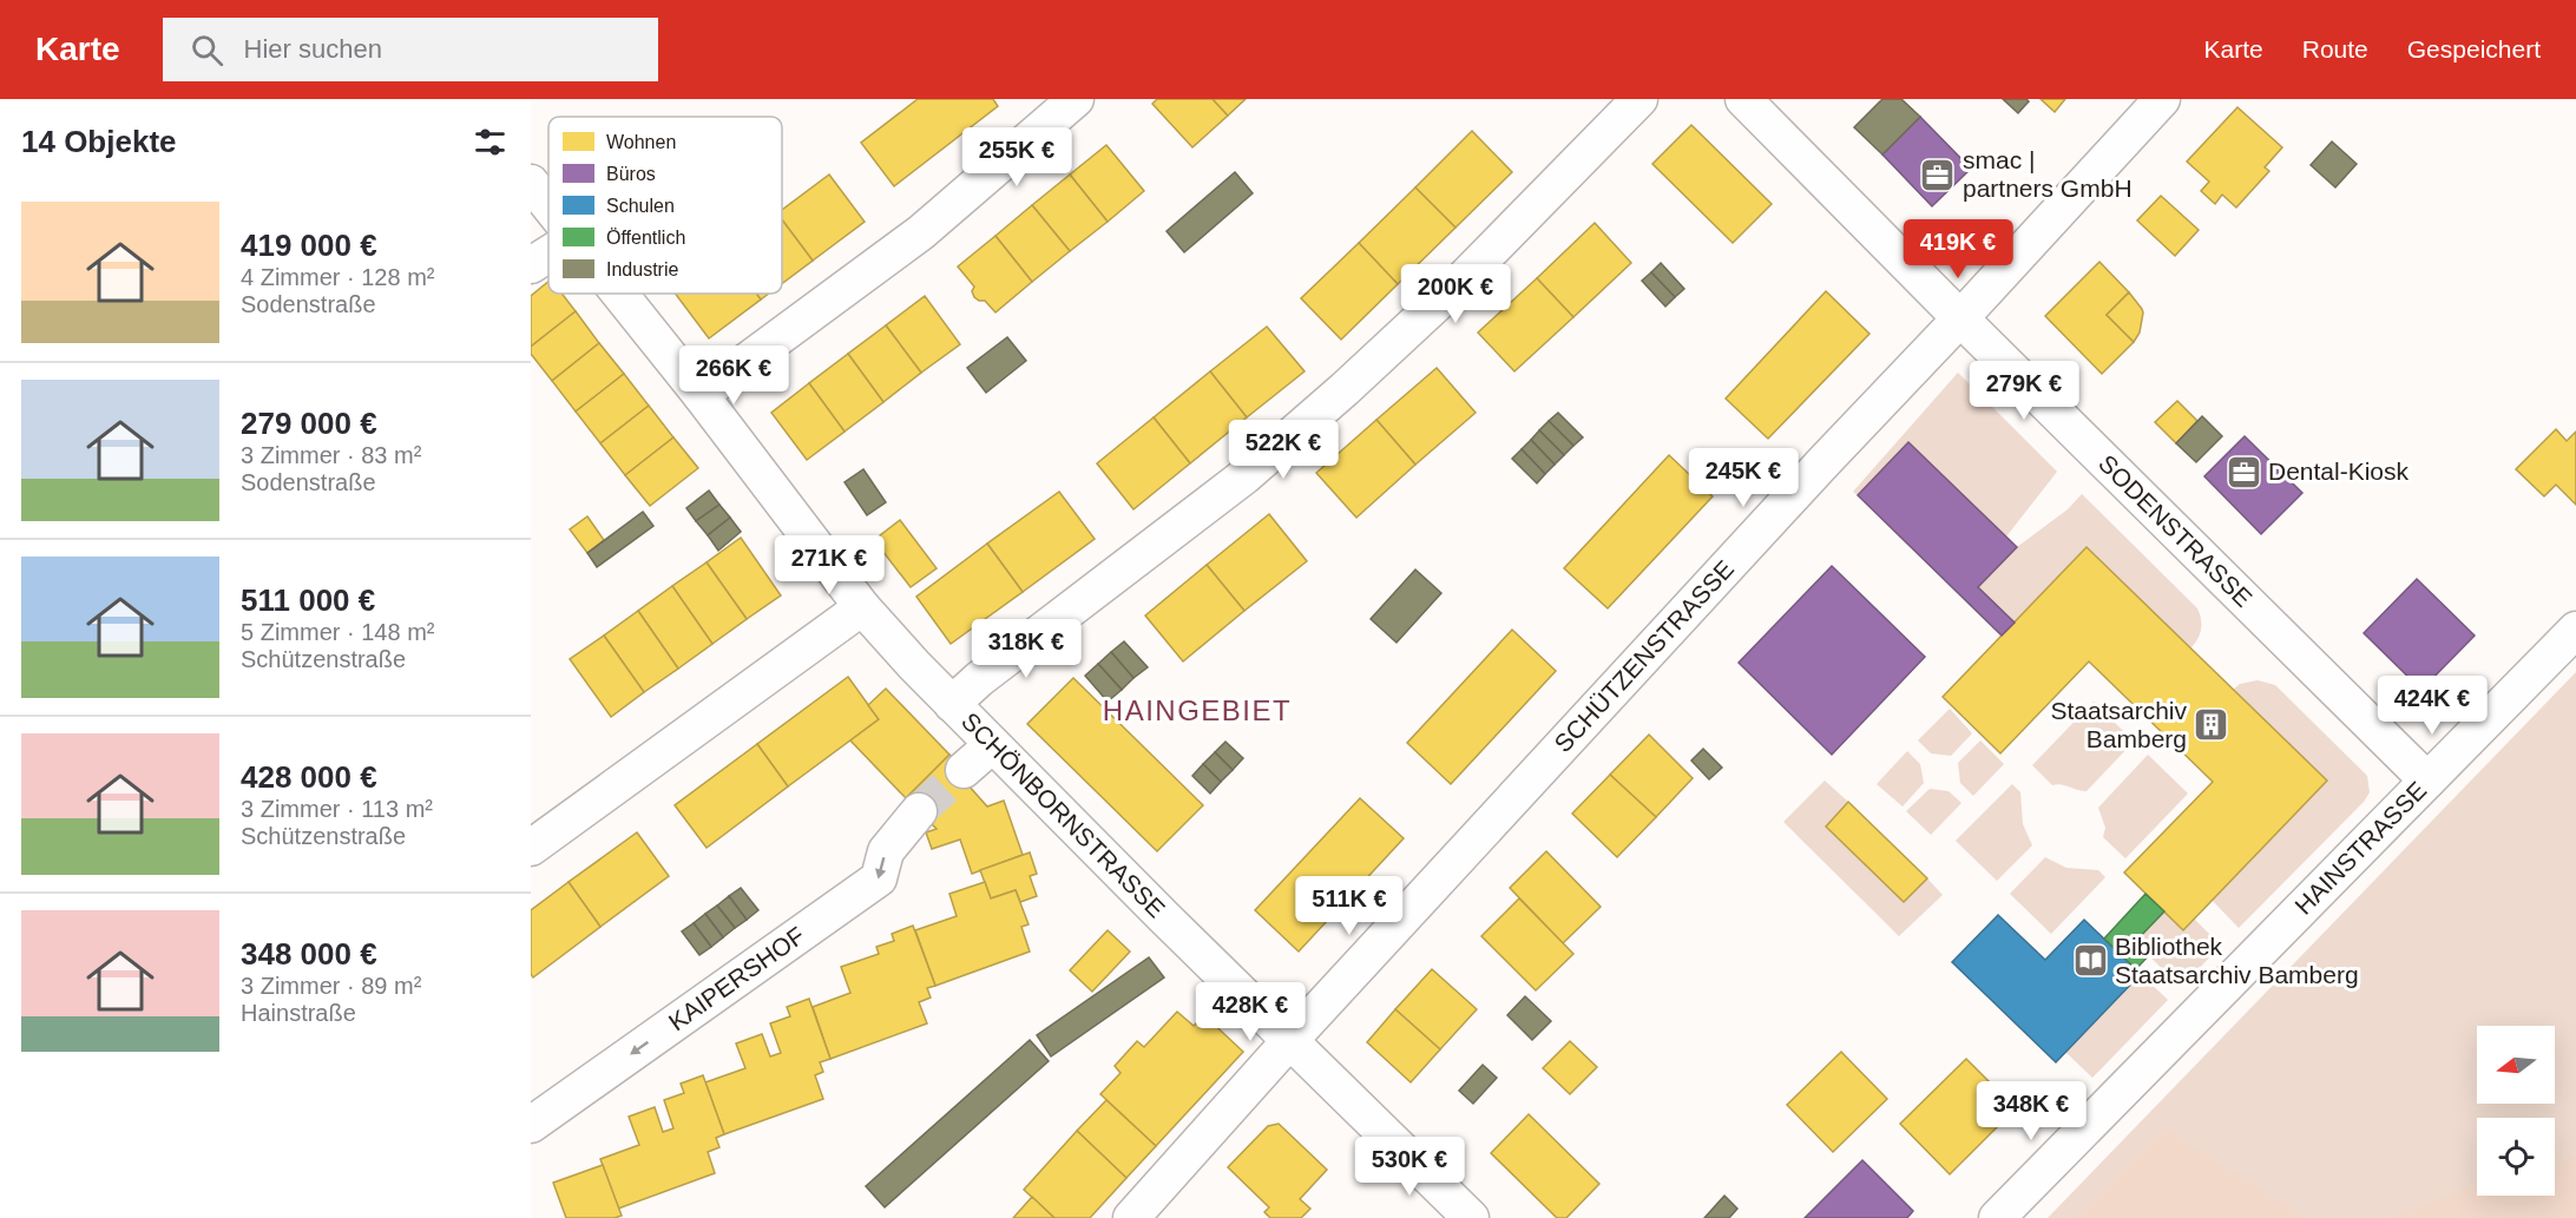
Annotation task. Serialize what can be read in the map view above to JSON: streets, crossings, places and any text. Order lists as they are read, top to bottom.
{
  "streets": {
    "street": [
      "SODENSTRASSE",
      "SCHÜTZENSTRASSE",
      "SCHÖNBORNSTRASSE",
      "HAINSTRASSE",
      "KAIPERSHOF"
    ]
  },
  "crossings": [
    ["SODENSTRASSE", "SCHÜTZENSTRASSE"],
    ["SODENSTRASSE", "HAINSTRASSE"],
    ["SCHÜTZENSTRASSE", "SCHÖNBORNSTRASSE"]
  ],
  "districts": ["HAINGEBIET"],
  "places": {
    "office": ["smac | partners GmbH", "Dental-Kiosk"],
    "building": ["Staatsarchiv Bamberg"],
    "library": ["Bibliothek Staatsarchiv Bamberg"]
  },
  "legend": [
    "Wohnen",
    "Büros",
    "Schulen",
    "Öffentlich",
    "Industrie"
  ],
  "north": "left",
  "page": {
    "header": "Karte",
    "search": "Hier suchen",
    "nav": ["Karte", "Route", "Gespeichert"],
    "heading": "14 Objekte",
    "price": [
      "255K €",
      "419K €",
      "200K €",
      "266K €",
      "279K €",
      "522K €",
      "245K €",
      "271K €",
      "318K €",
      "424K €",
      "511K €",
      "428K €",
      "348K €",
      "530K €"
    ],
    "list": [
      {
        "name": "419 000 €",
        "note": "4 Zimmer · 128 m² · Sodenstraße"
      },
      {
        "name": "279 000 €",
        "note": "3 Zimmer · 83 m² · Sodenstraße"
      },
      {
        "name": "511 000 €",
        "note": "5 Zimmer · 148 m² · Schützenstraße"
      },
      {
        "name": "428 000 €",
        "note": "3 Zimmer · 113 m² · Schützenstraße"
      },
      {
        "name": "348 000 €",
        "note": "3 Zimmer · 89 m² · Hainstraße"
      }
    ]
  }
}
